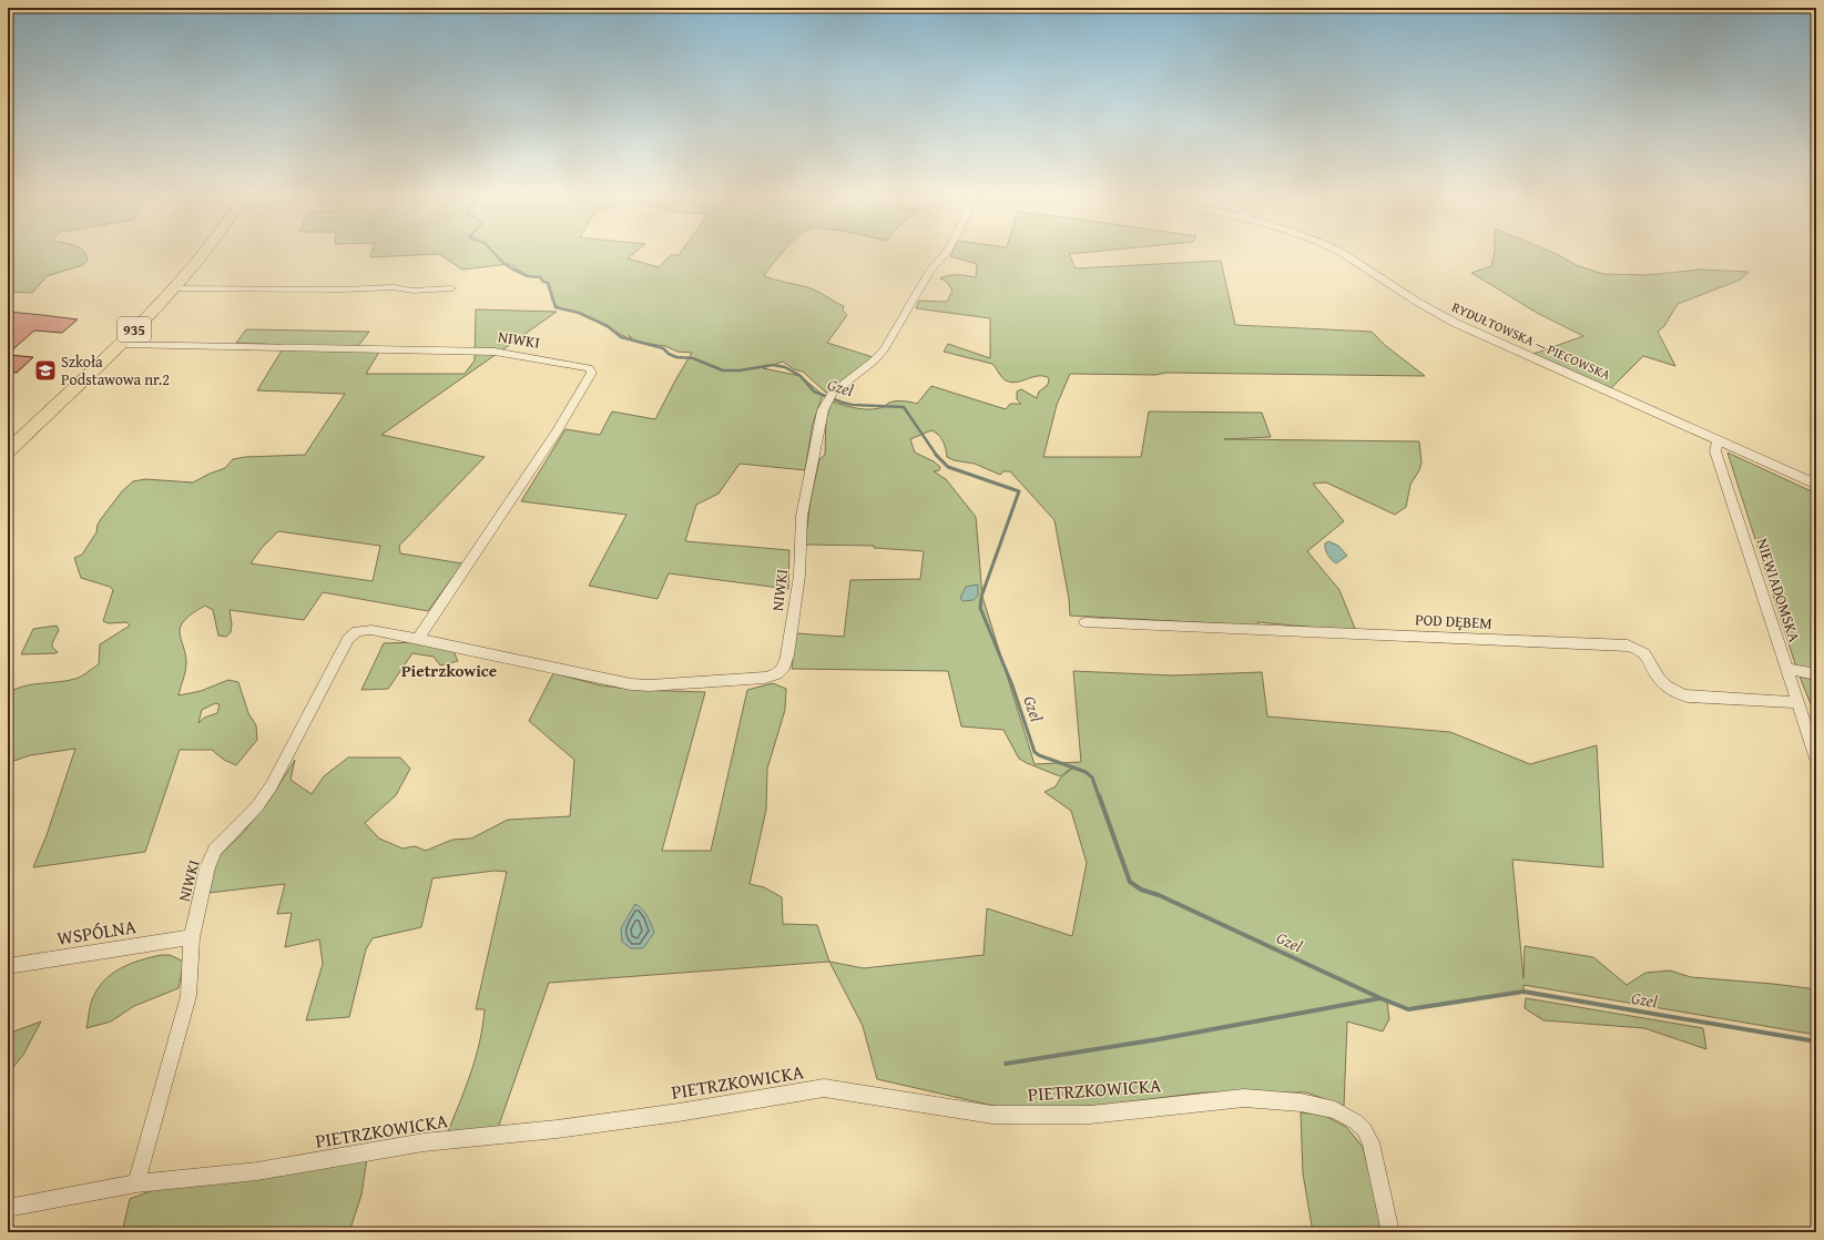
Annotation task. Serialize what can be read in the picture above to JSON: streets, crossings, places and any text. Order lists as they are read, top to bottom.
{
  "streets": {
    "main road": ["935"],
    "street": [
      "NIWKI",
      "RYDUŁTOWSKA — PIECOWSKA",
      "NIEWIADOMSKA",
      "POD DĘBEM",
      "WSPÓLNA",
      "PIETRZKOWICKA"
    ]
  },
  "crossings": [
    ["935", "NIWKI"],
    ["NIWKI", "WSPÓLNA"],
    ["NIWKI", "PIETRZKOWICKA"],
    ["RYDUŁTOWSKA — PIECOWSKA", "NIEWIADOMSKA"],
    ["NIEWIADOMSKA", "POD DĘBEM"]
  ],
  "districts": ["Pietrzkowice"],
  "water": ["Gzel"],
  "places": {
    "school or university": ["Szkoła Podstawowa nr.2"]
  }
}
